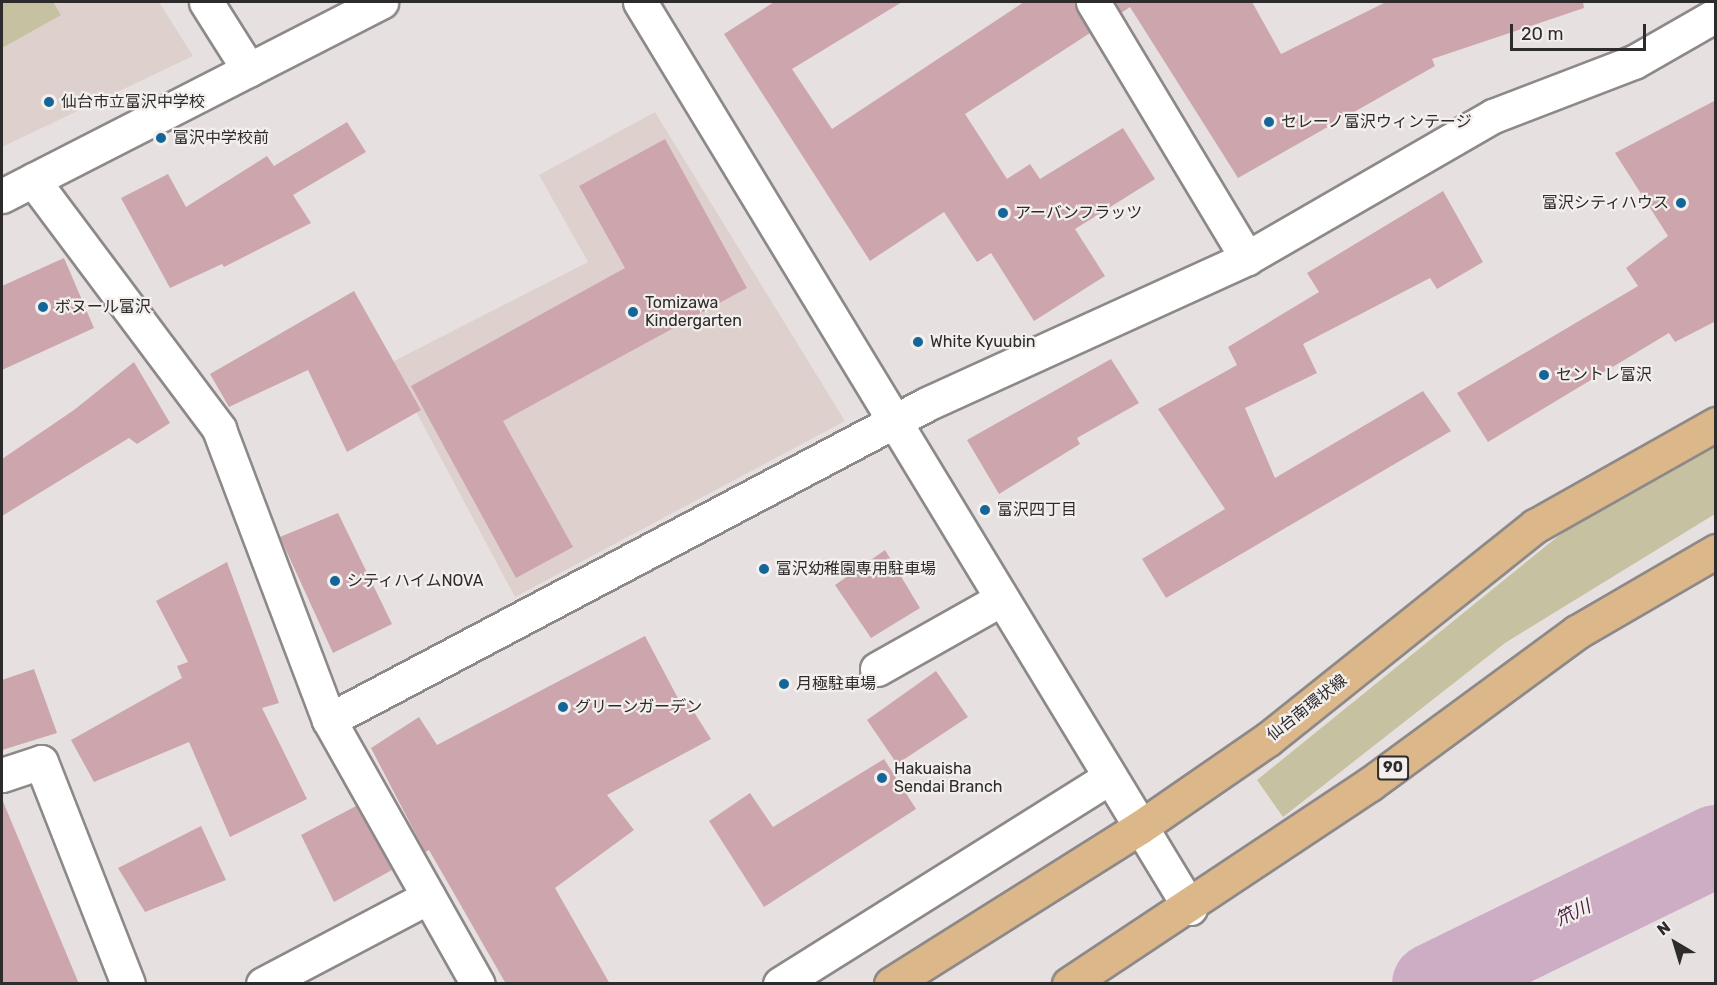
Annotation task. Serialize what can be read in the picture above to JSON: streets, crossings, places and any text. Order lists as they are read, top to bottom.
{
  "streets": {
    "main road": ["仙台南環状線", "90"]
  },
  "water": ["笊川"],
  "places": [
    "仙台市立富沢中学校",
    "セレーノ富沢ウィンテージ",
    "富沢中学校前",
    "富沢シティハウス",
    "アーバンフラッツ",
    "ボヌール富沢",
    "Tomizawa Kindergarten",
    "White Kyuubin",
    "セントレ富沢",
    "富沢四丁目",
    "富沢幼稚園専用駐車場",
    "シティハイムNOVA",
    "月極駐車場",
    "グリーンガーデン",
    "Hakuaisha Sendai Branch"
  ],
  "scale_bar": "20 m",
  "north": "top left"
}
